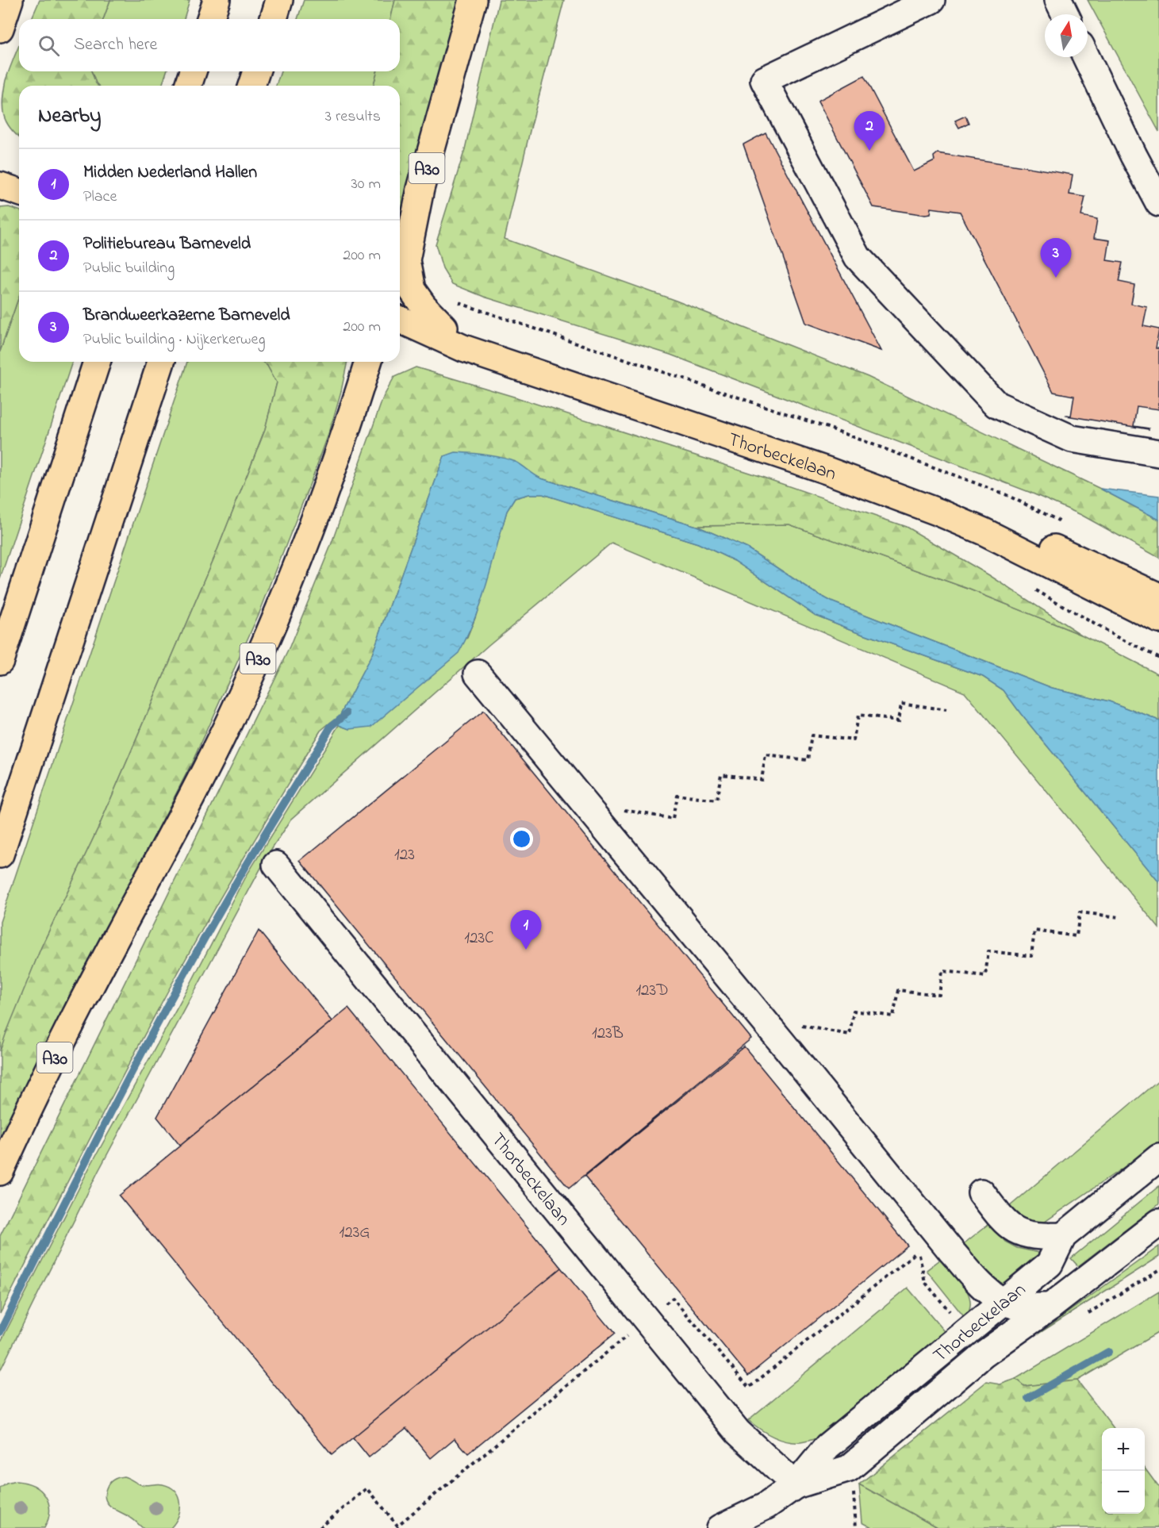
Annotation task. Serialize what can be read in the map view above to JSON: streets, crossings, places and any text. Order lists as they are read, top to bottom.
{
  "streets": {
    "main road": ["A30", "Thorbeckelaan"]
  },
  "crossings": [
    ["A30", "Thorbeckelaan"]
  ],
  "house_numbers": [
    "123",
    "123C",
    "123D",
    "123B",
    "123G"
  ],
  "north": "top",
  "page": {
    "search": "Search here",
    "heading": ["Nearby", "3 results"],
    "pins": ["2", "3", "1"],
    "list": [
      {
        "mark": "1",
        "name": "Midden Nederland Hallen",
        "note": "Place",
        "value": "30 m"
      },
      {
        "mark": "2",
        "name": "Politiebureau Barneveld",
        "note": "Public building",
        "value": "200 m"
      },
      {
        "mark": "3",
        "name": "Brandweerkazerne Barneveld",
        "note": "Public building · Nijkerkerweg",
        "value": "200 m"
      }
    ],
    "map_buttons": ["+", "−"]
  }
}
